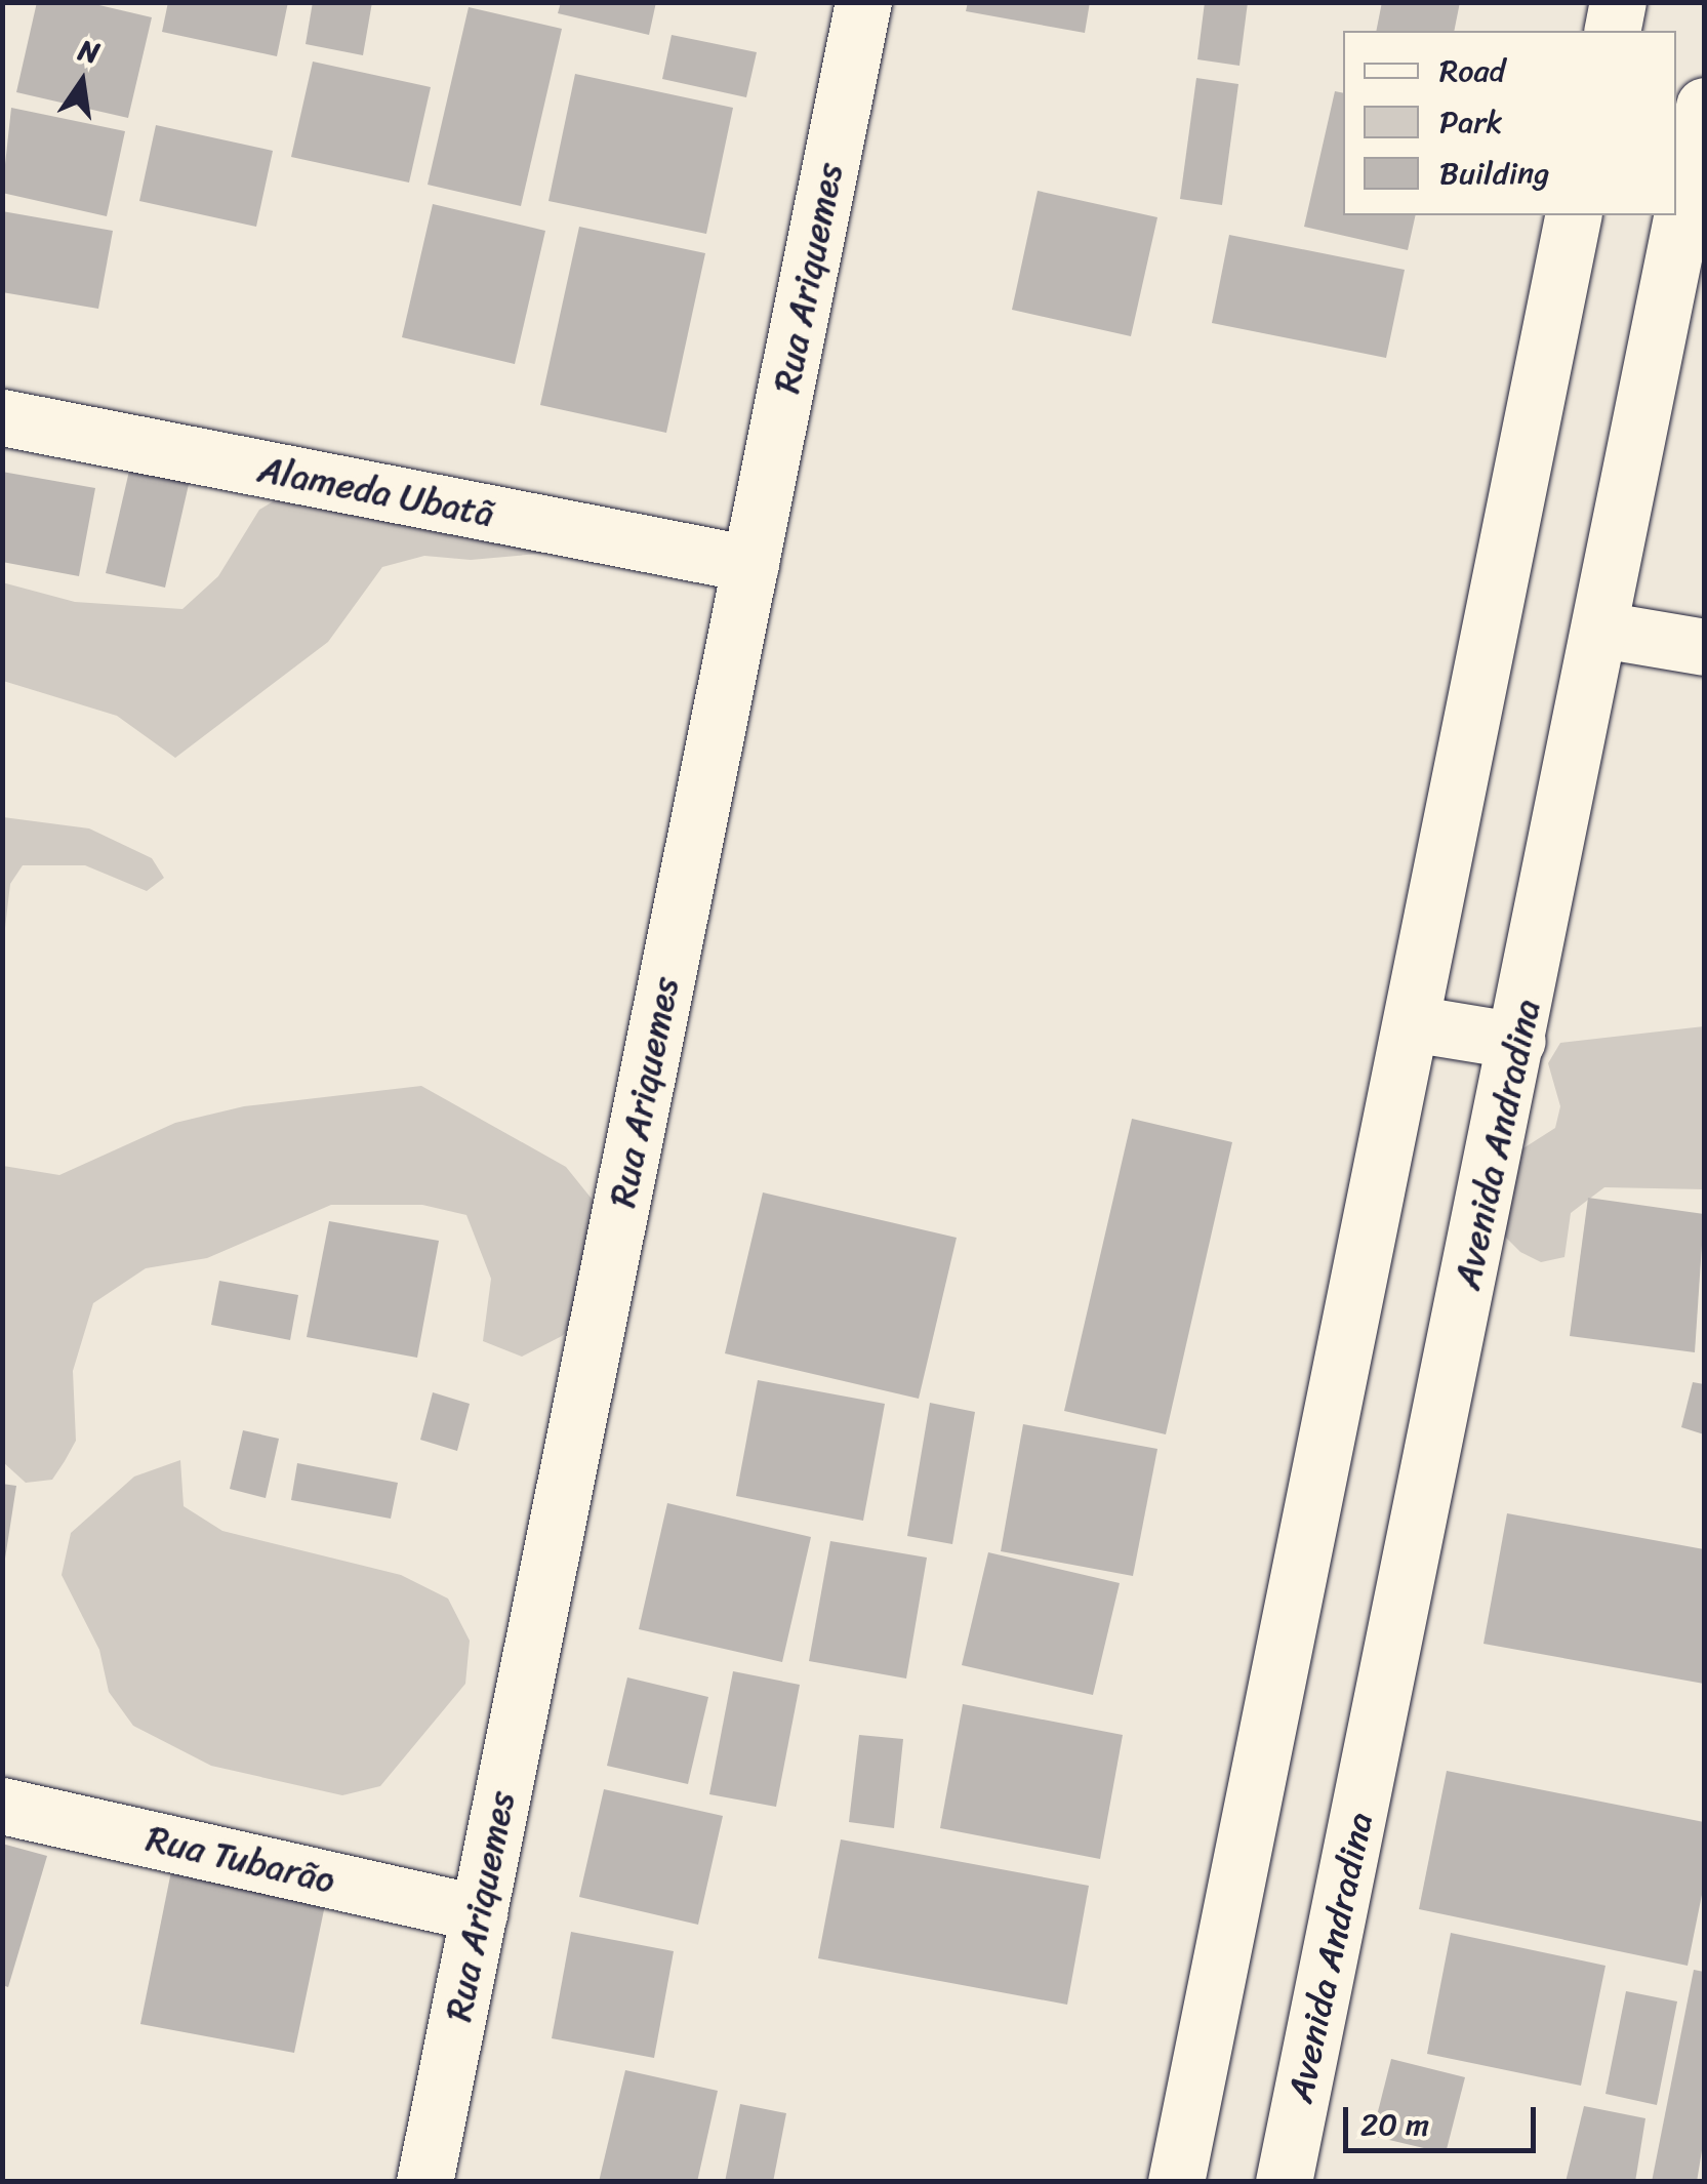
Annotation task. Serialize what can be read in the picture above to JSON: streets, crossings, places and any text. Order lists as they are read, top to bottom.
{
  "streets": {
    "main road": [
      "Rua Ariquemes",
      "Alameda Ubatã",
      "Avenida Andradina",
      "Rua Tubarão"
    ]
  },
  "crossings": [
    ["Rua Ariquemes", "Alameda Ubatã"],
    ["Rua Ariquemes", "Rua Tubarão"]
  ],
  "legend": ["Road", "Park", "Building"],
  "scale_bar": "20 m",
  "north": "top"
}
